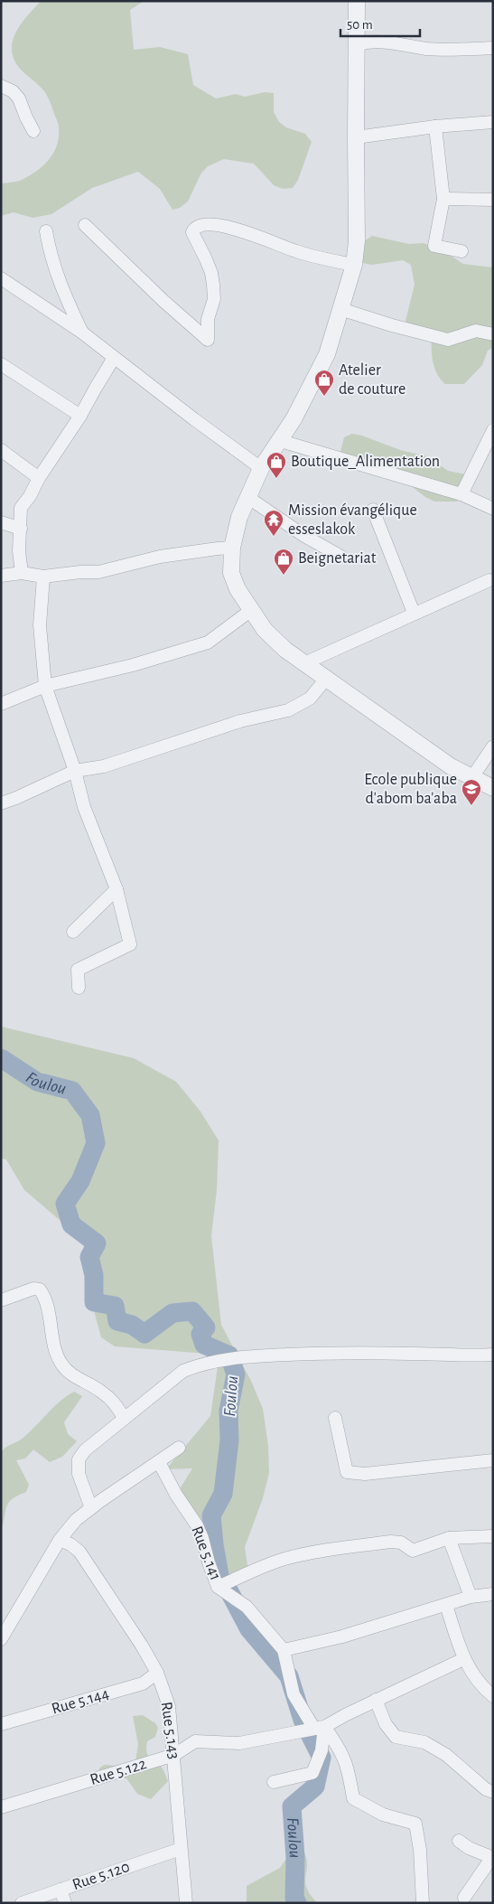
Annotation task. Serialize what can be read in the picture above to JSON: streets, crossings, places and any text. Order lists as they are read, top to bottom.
{
  "streets": {
    "street": [
      "Rue 5.141",
      "Rue 5.144",
      "Rue 5.143",
      "Rue 5.122",
      "Rue 5.120"
    ]
  },
  "crossings": [
    ["Rue 5.141", "Rue 5.122"],
    ["Rue 5.144", "Rue 5.143"],
    ["Rue 5.143", "Rue 5.122"],
    ["Rue 5.143", "Rue 5.120"]
  ],
  "water": ["Foulou"],
  "places": {
    "shop": ["Atelier de couture", "Boutique_Alimentation", "Beignetariat"],
    "temple": ["Mission évangélique esseslakok"],
    "school or university": ["Ecole publique d'abom ba'aba"]
  },
  "scale_bar": "50 m"
}
